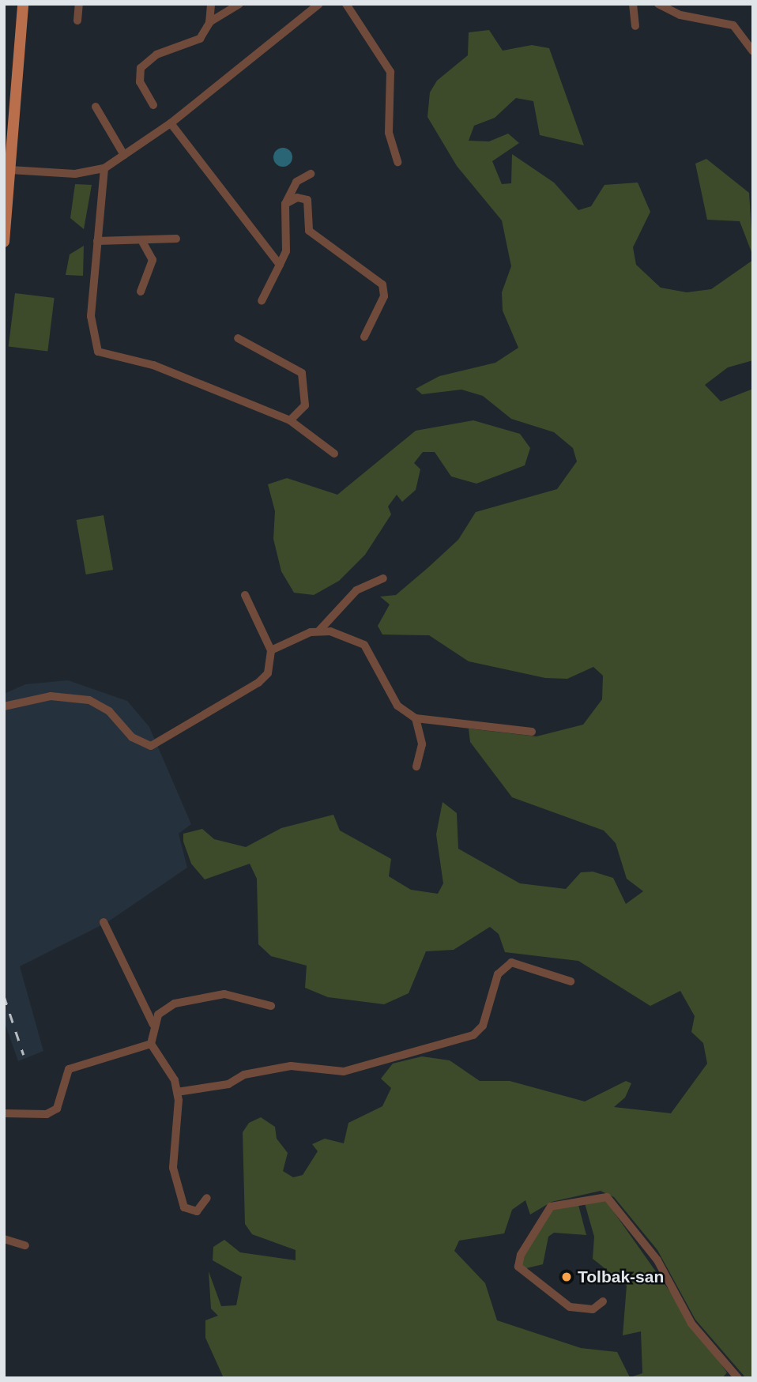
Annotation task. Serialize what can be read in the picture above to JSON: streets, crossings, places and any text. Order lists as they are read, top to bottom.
{
  "places": ["Tolbak-san"]
}
